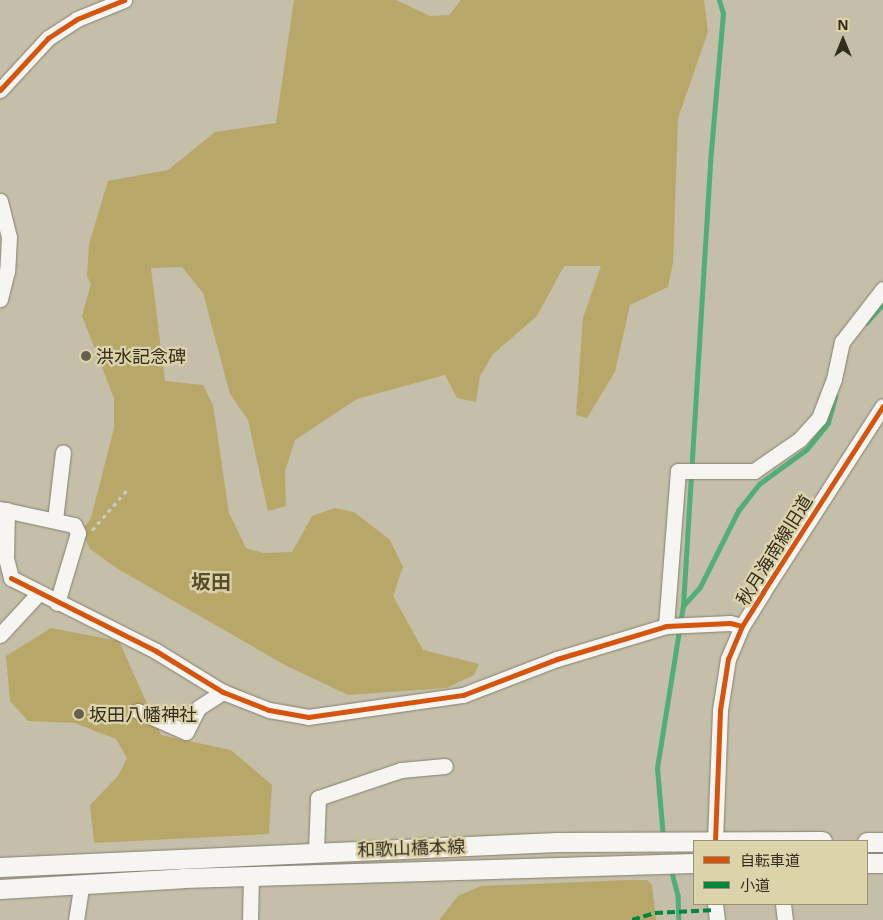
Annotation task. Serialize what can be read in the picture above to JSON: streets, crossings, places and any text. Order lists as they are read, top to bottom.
{
  "streets": {
    "main road": ["和歌山橋本線"],
    "street": ["秋月海南線旧道"]
  },
  "crossings": [
    ["秋月海南線旧道", "和歌山橋本線"]
  ],
  "districts": ["坂田"],
  "places": ["洪水記念碑", "坂田八幡神社"],
  "legend": ["自転車道", "小道"],
  "north": "top"
}
